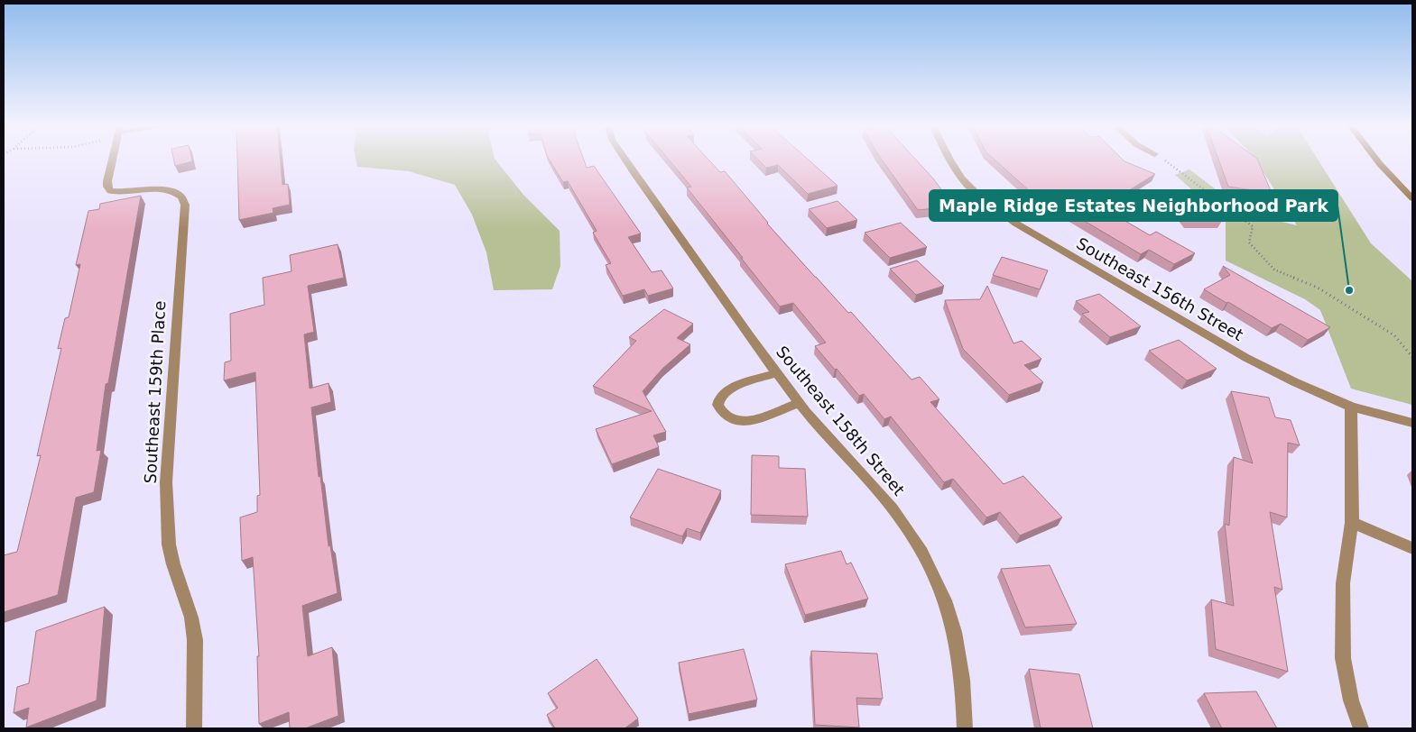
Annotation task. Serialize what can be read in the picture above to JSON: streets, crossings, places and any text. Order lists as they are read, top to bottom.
{
  "streets": {
    "street": ["Southeast 156th Street", "Southeast 159th Place", "Southeast 158th Street"]
  },
  "places": ["Maple Ridge Estates Neighborhood Park"]
}
